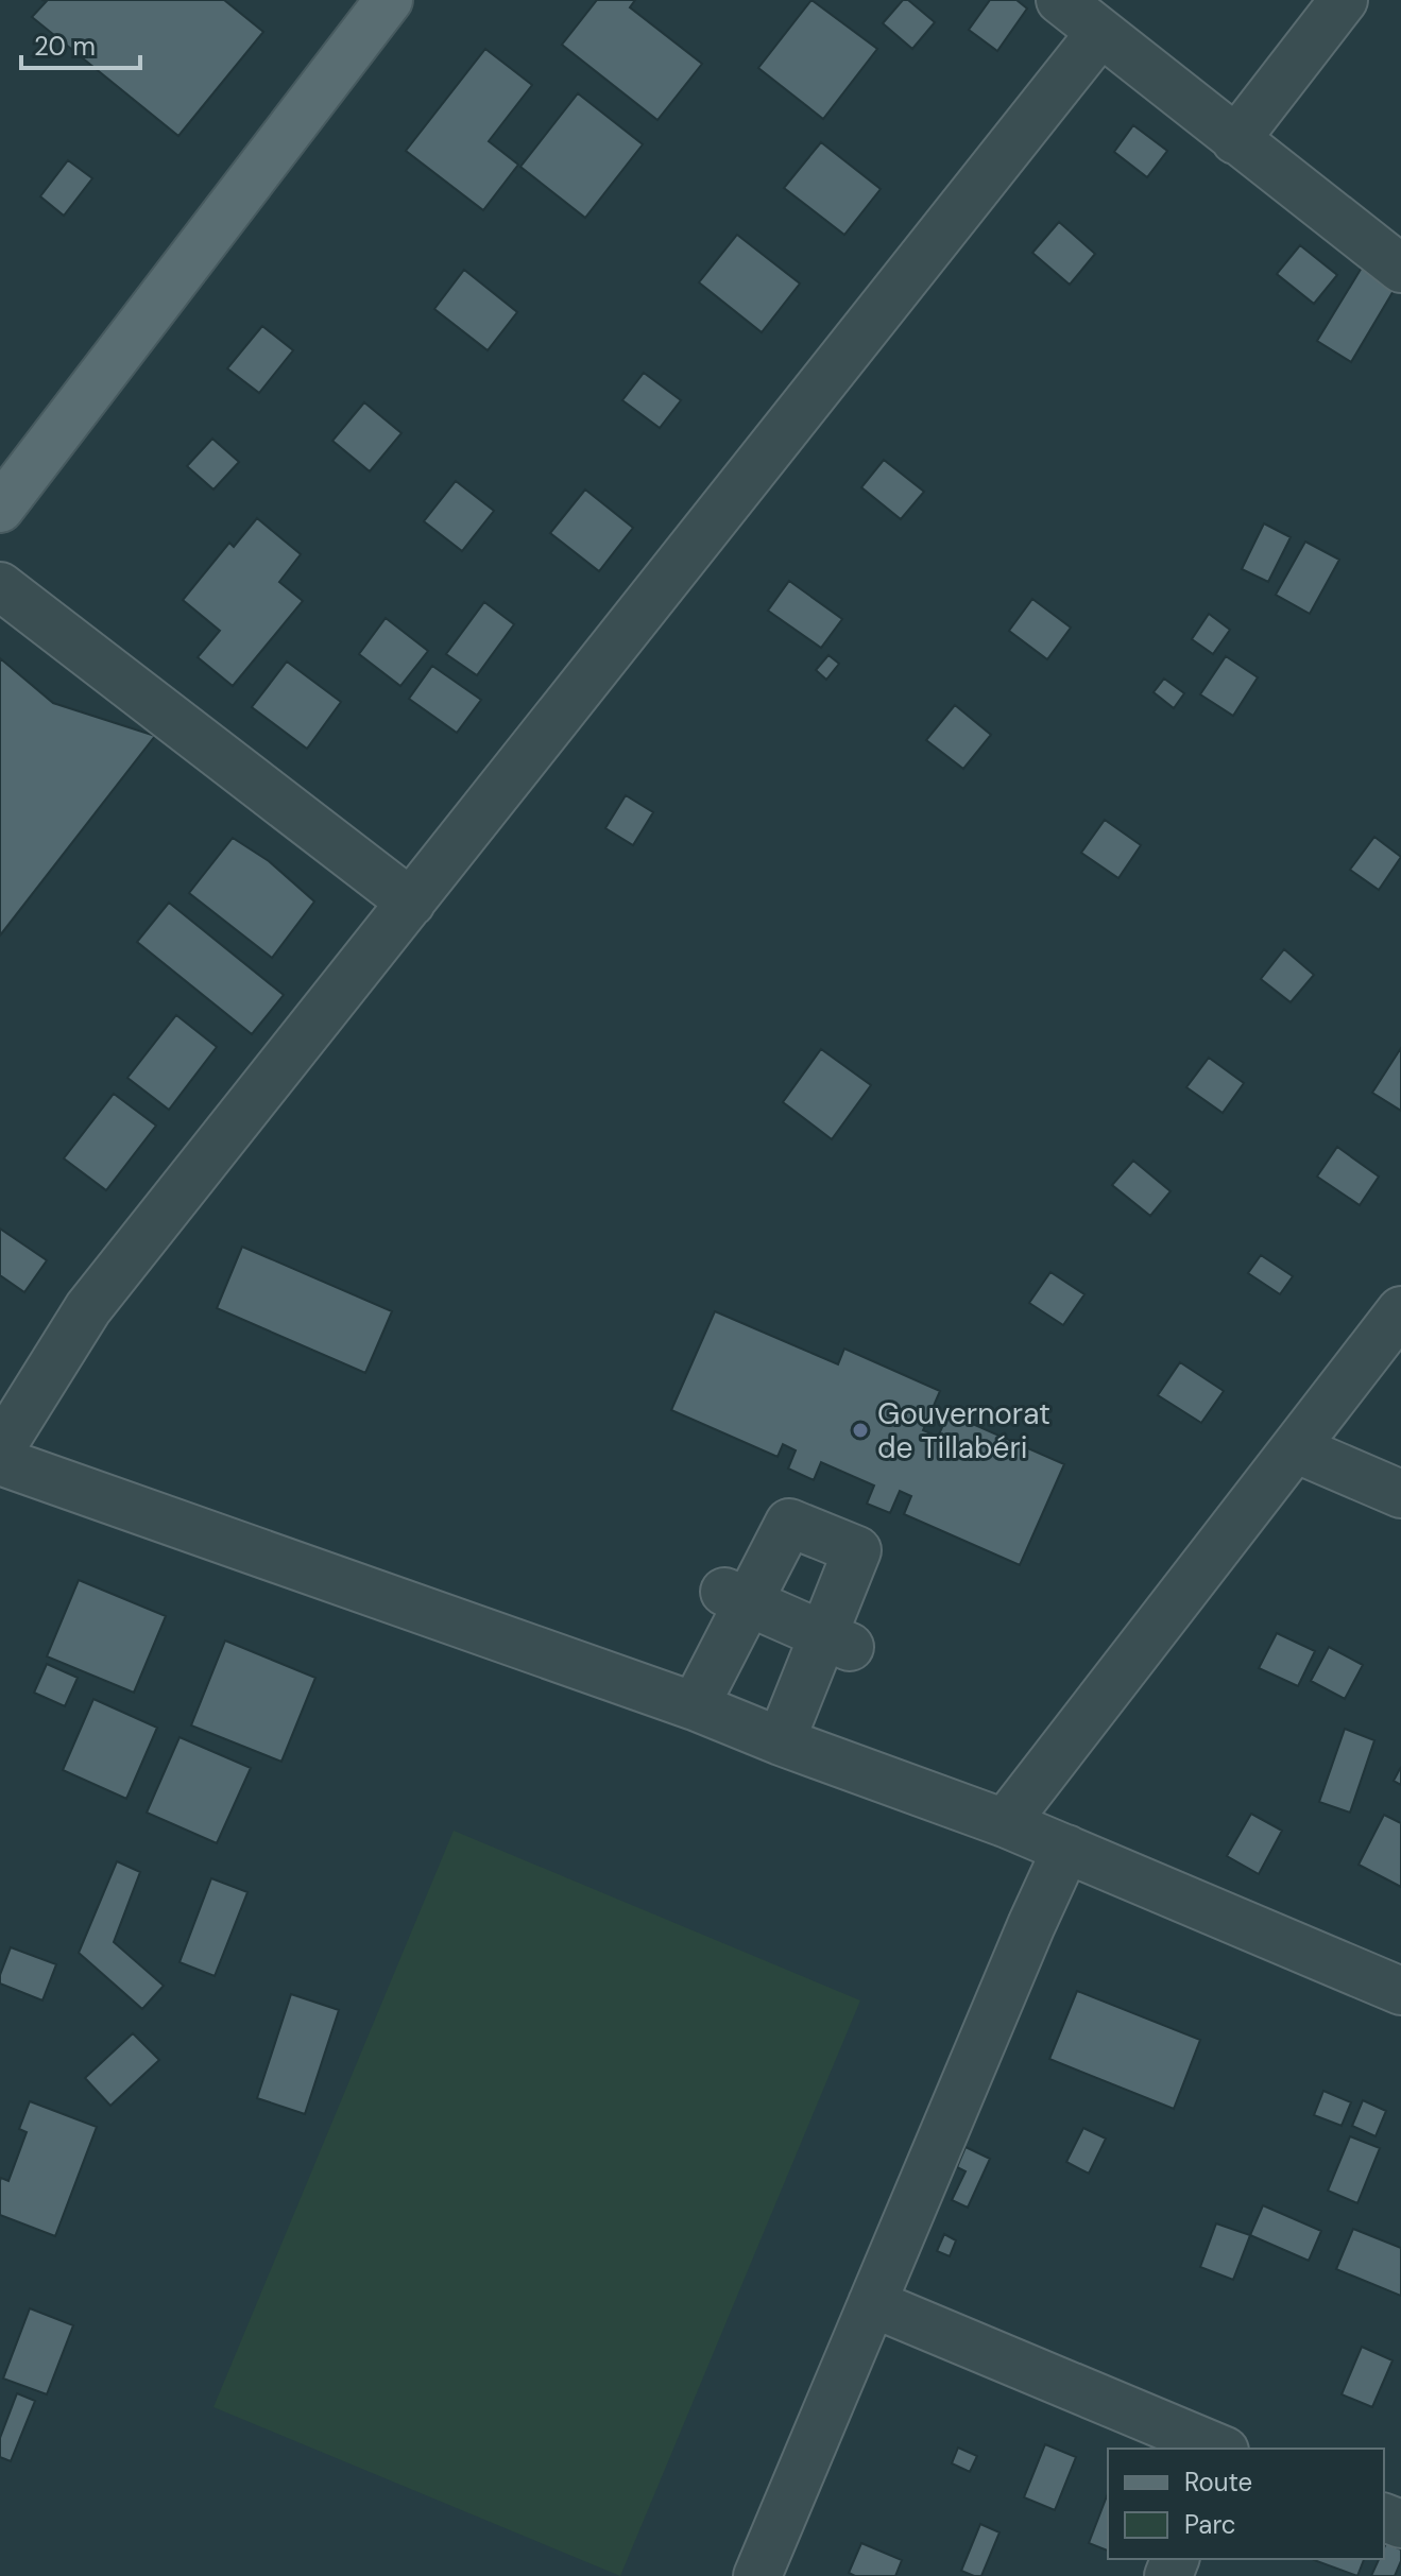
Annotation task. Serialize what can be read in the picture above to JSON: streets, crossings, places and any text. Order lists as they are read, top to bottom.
{
  "places": ["Gouvernorat de Tillabéri"],
  "legend": ["Route", "Parc"],
  "scale_bar": "20 m"
}
